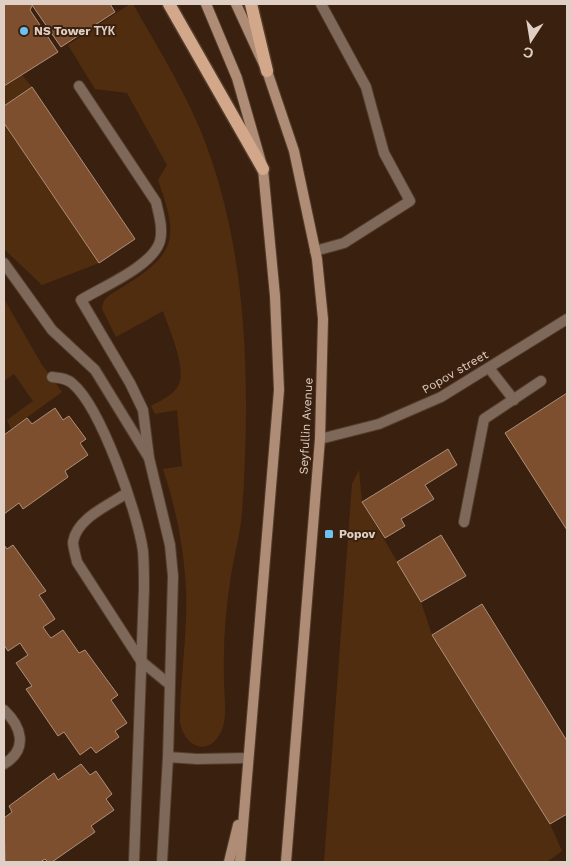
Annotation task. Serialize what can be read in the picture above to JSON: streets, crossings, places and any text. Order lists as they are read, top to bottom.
{
  "streets": {
    "main road": ["Seyfullin Avenue"],
    "street": ["Popov street"]
  },
  "crossings": [
    ["Popov street", "Seyfullin Avenue"]
  ],
  "places": {
    "other": ["NS Tower ТҮК"],
    "transit": ["Popov"]
  },
  "north": "bottom"
}
